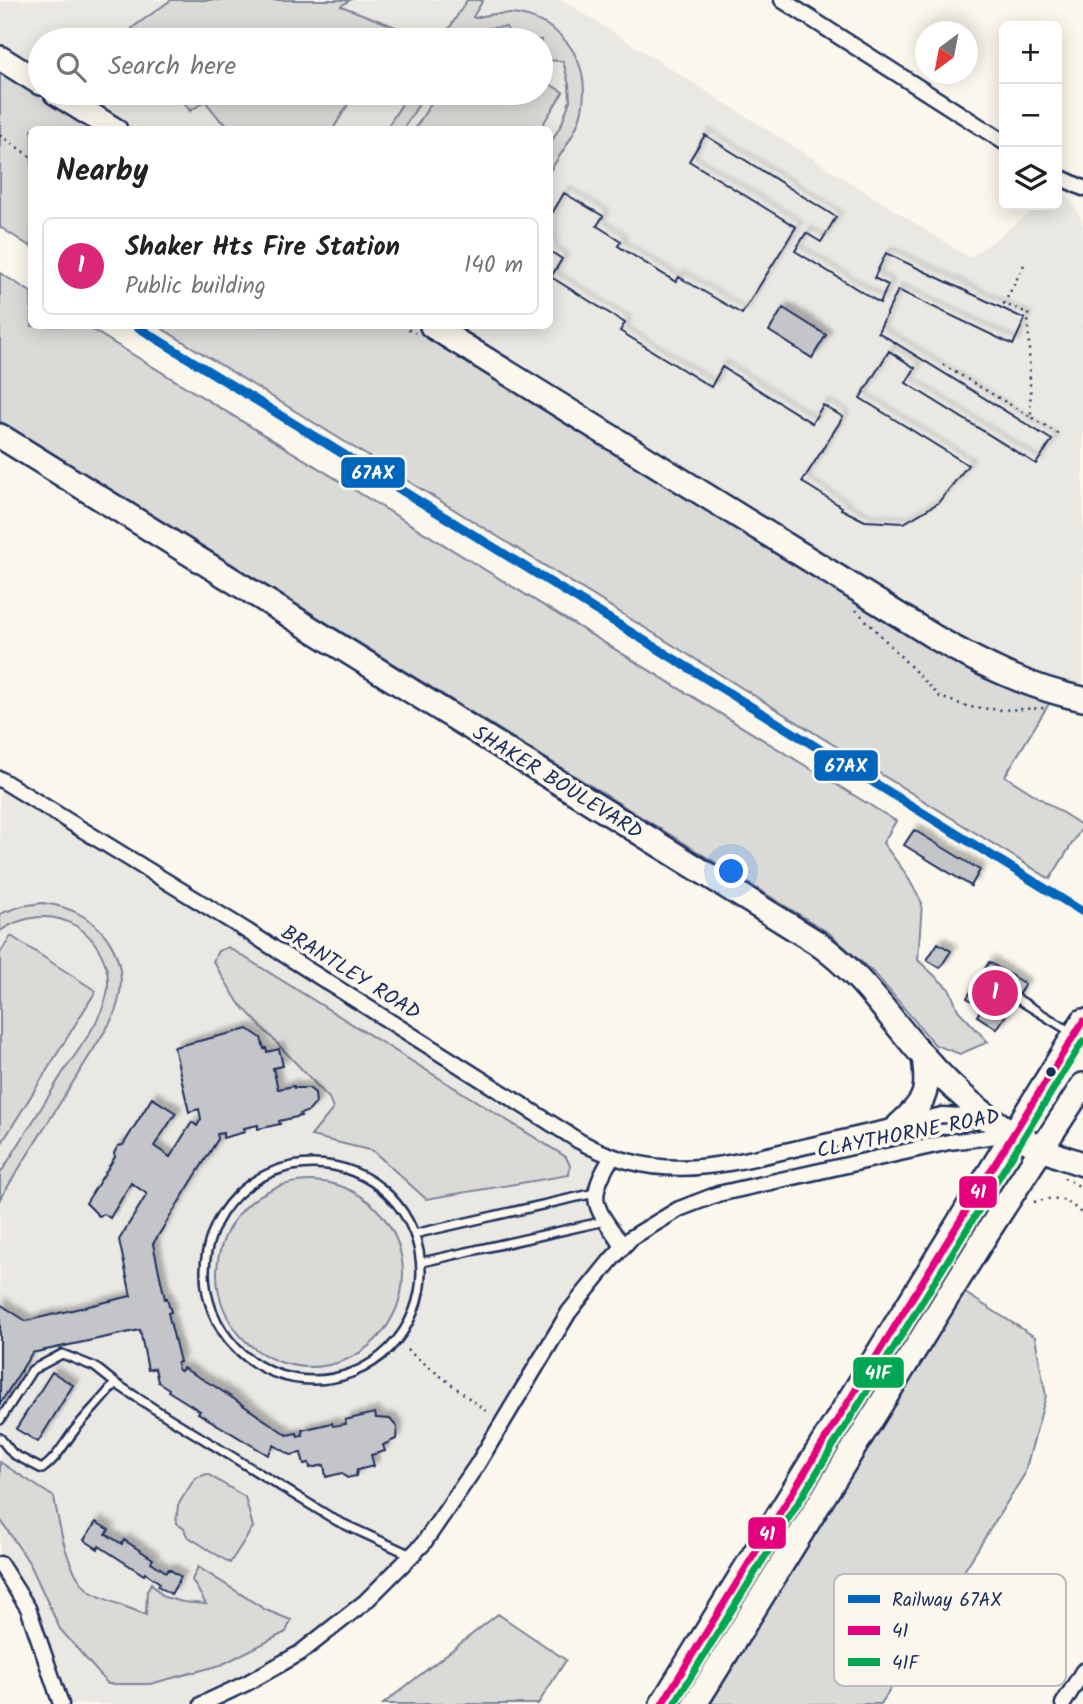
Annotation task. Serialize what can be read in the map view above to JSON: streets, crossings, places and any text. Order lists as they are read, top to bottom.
{
  "streets": {
    "main road": ["SHAKER BOULEVARD"],
    "street": ["BRANTLEY ROAD", "CLAYTHORNE ROAD"]
  },
  "crossings": [
    ["SHAKER BOULEVARD", "CLAYTHORNE ROAD"],
    ["BRANTLEY ROAD", "CLAYTHORNE ROAD"]
  ],
  "lines": ["rail line 67AX", "transit line 41", "transit line 41F"],
  "legend": ["Railway 67AX", "41", "41F"],
  "north": "bottom left",
  "page": {
    "map_buttons": ["+", "−"],
    "search": "Search here",
    "heading": "Nearby",
    "list": [
      {
        "mark": "1",
        "name": "Shaker Hts Fire Station",
        "note": "Public building",
        "value": "140 m"
      }
    ],
    "pins": "1"
  }
}
